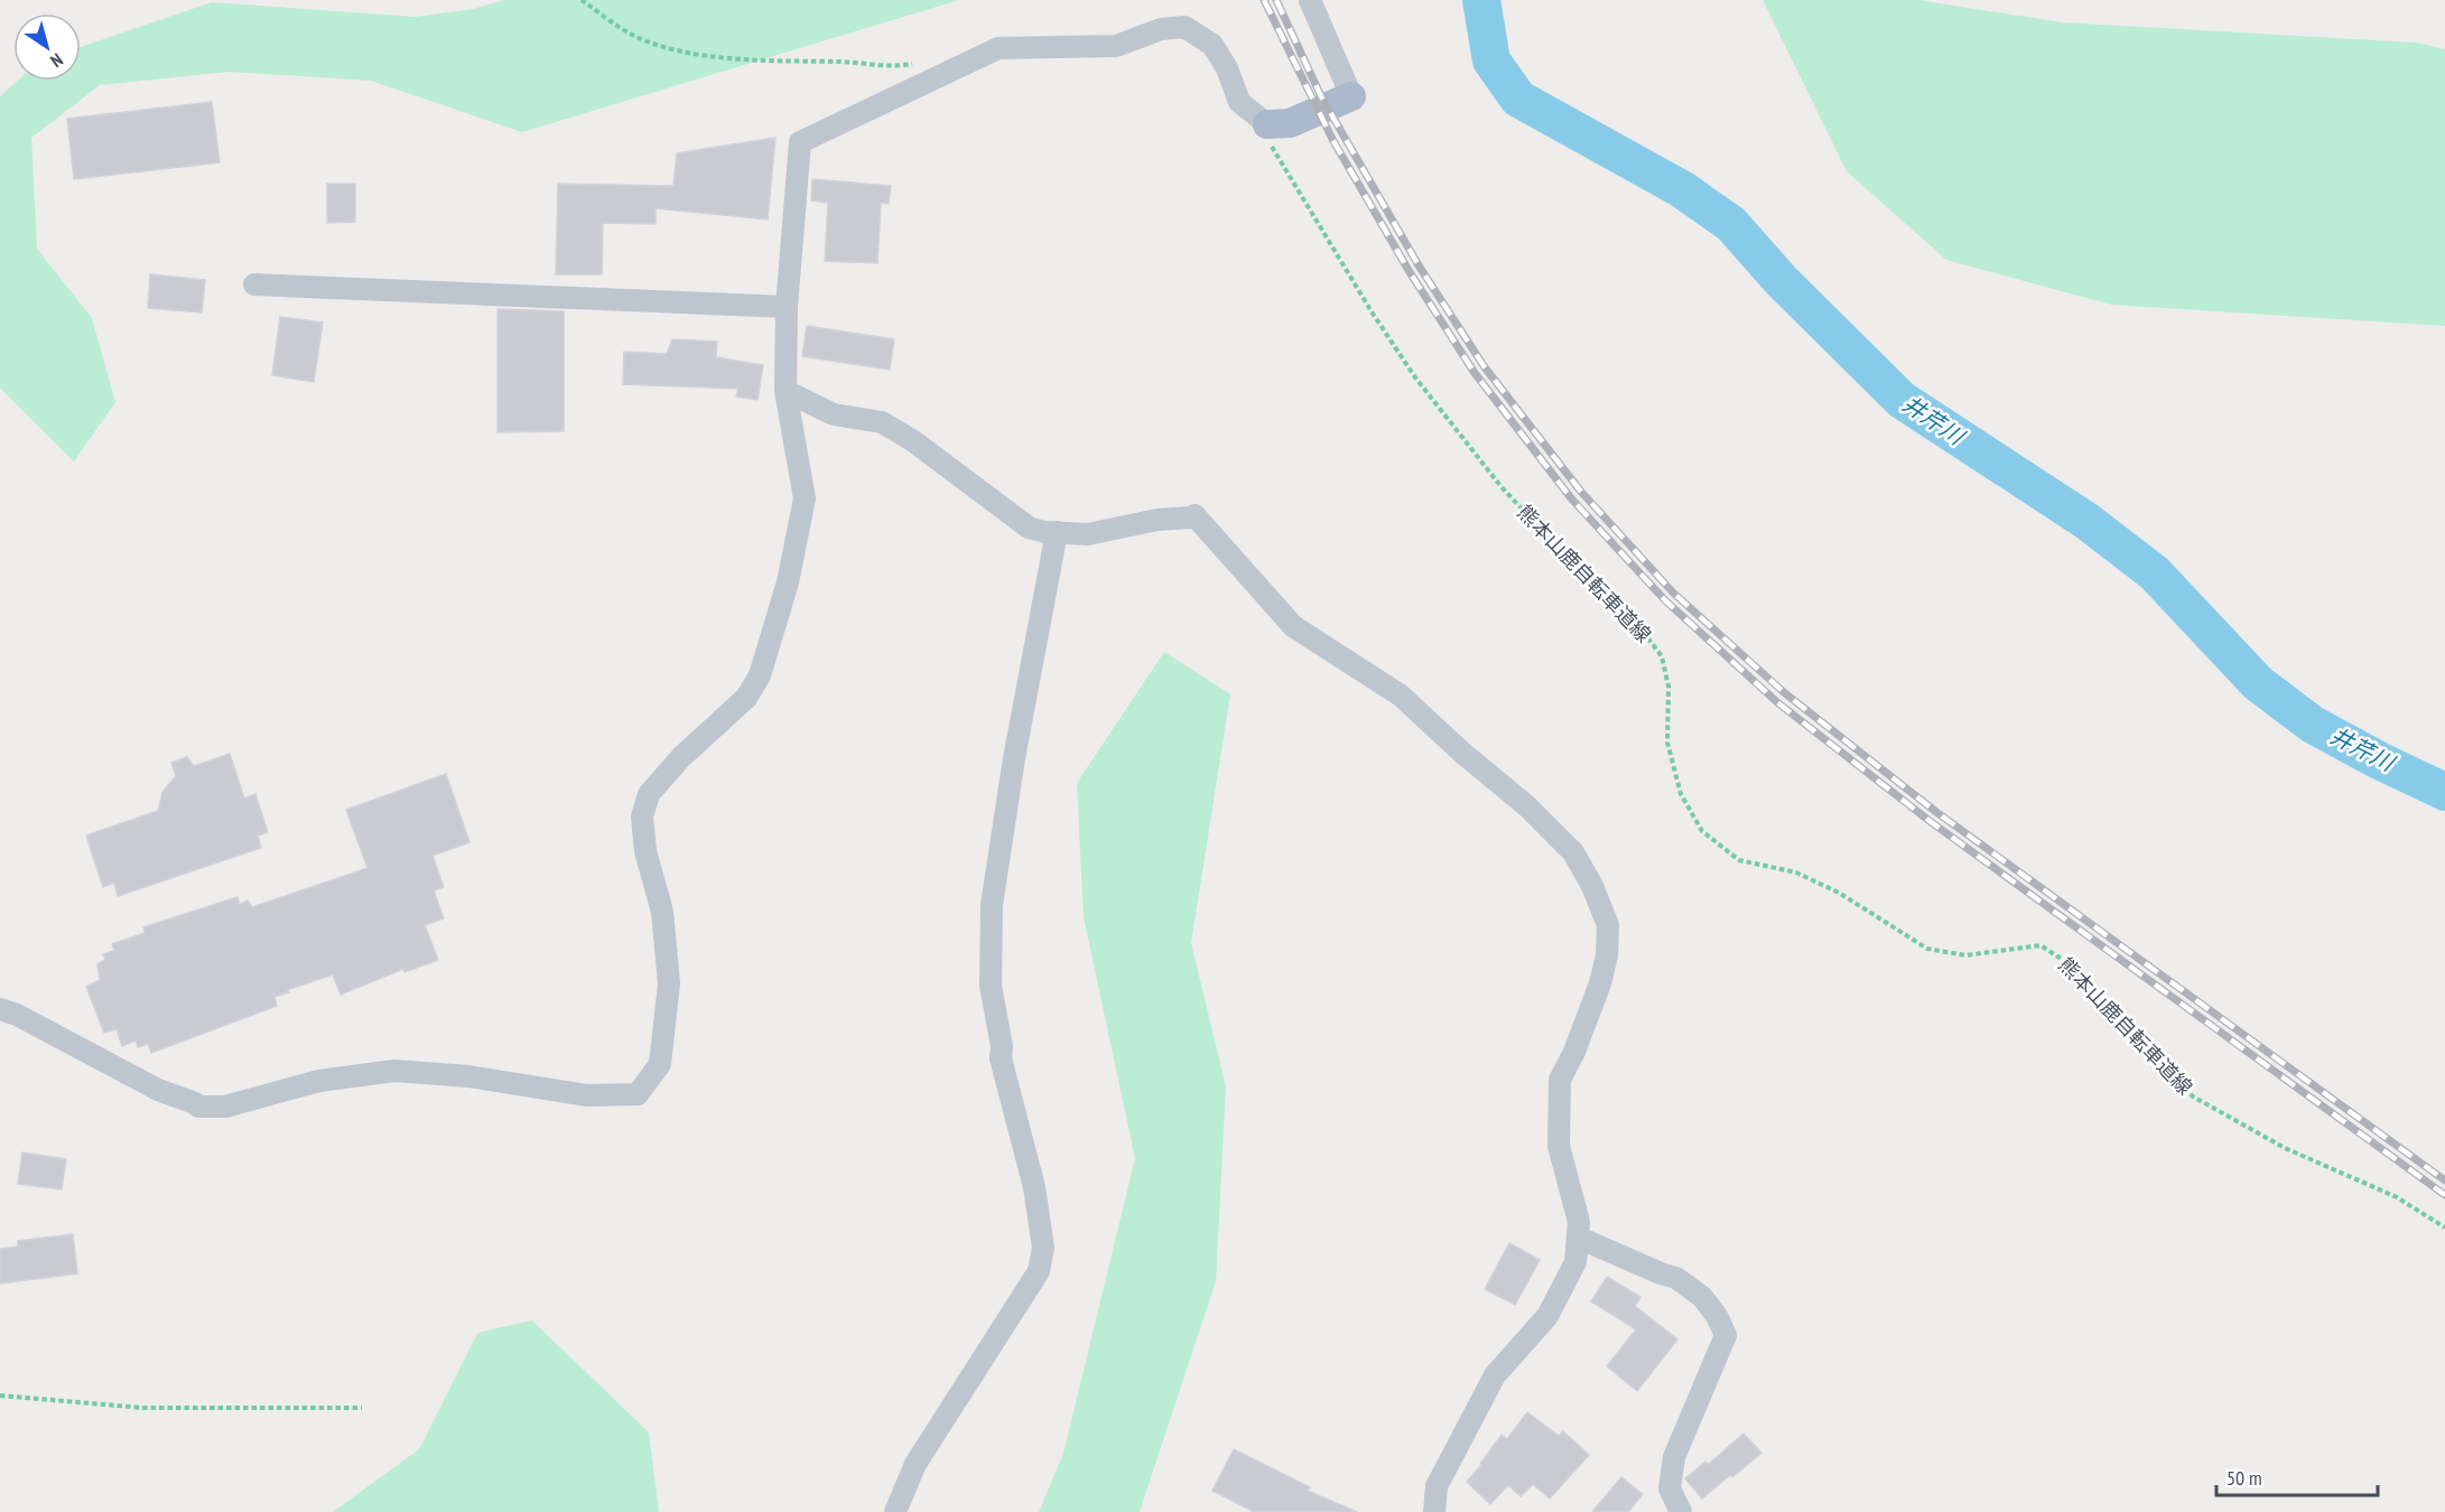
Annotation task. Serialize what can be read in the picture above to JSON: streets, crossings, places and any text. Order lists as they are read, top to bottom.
{
  "streets": {
    "path": ["熊本山鹿自転車道線"]
  },
  "water": ["井芹川"],
  "scale_bar": "50 m",
  "north": "bottom right"
}
